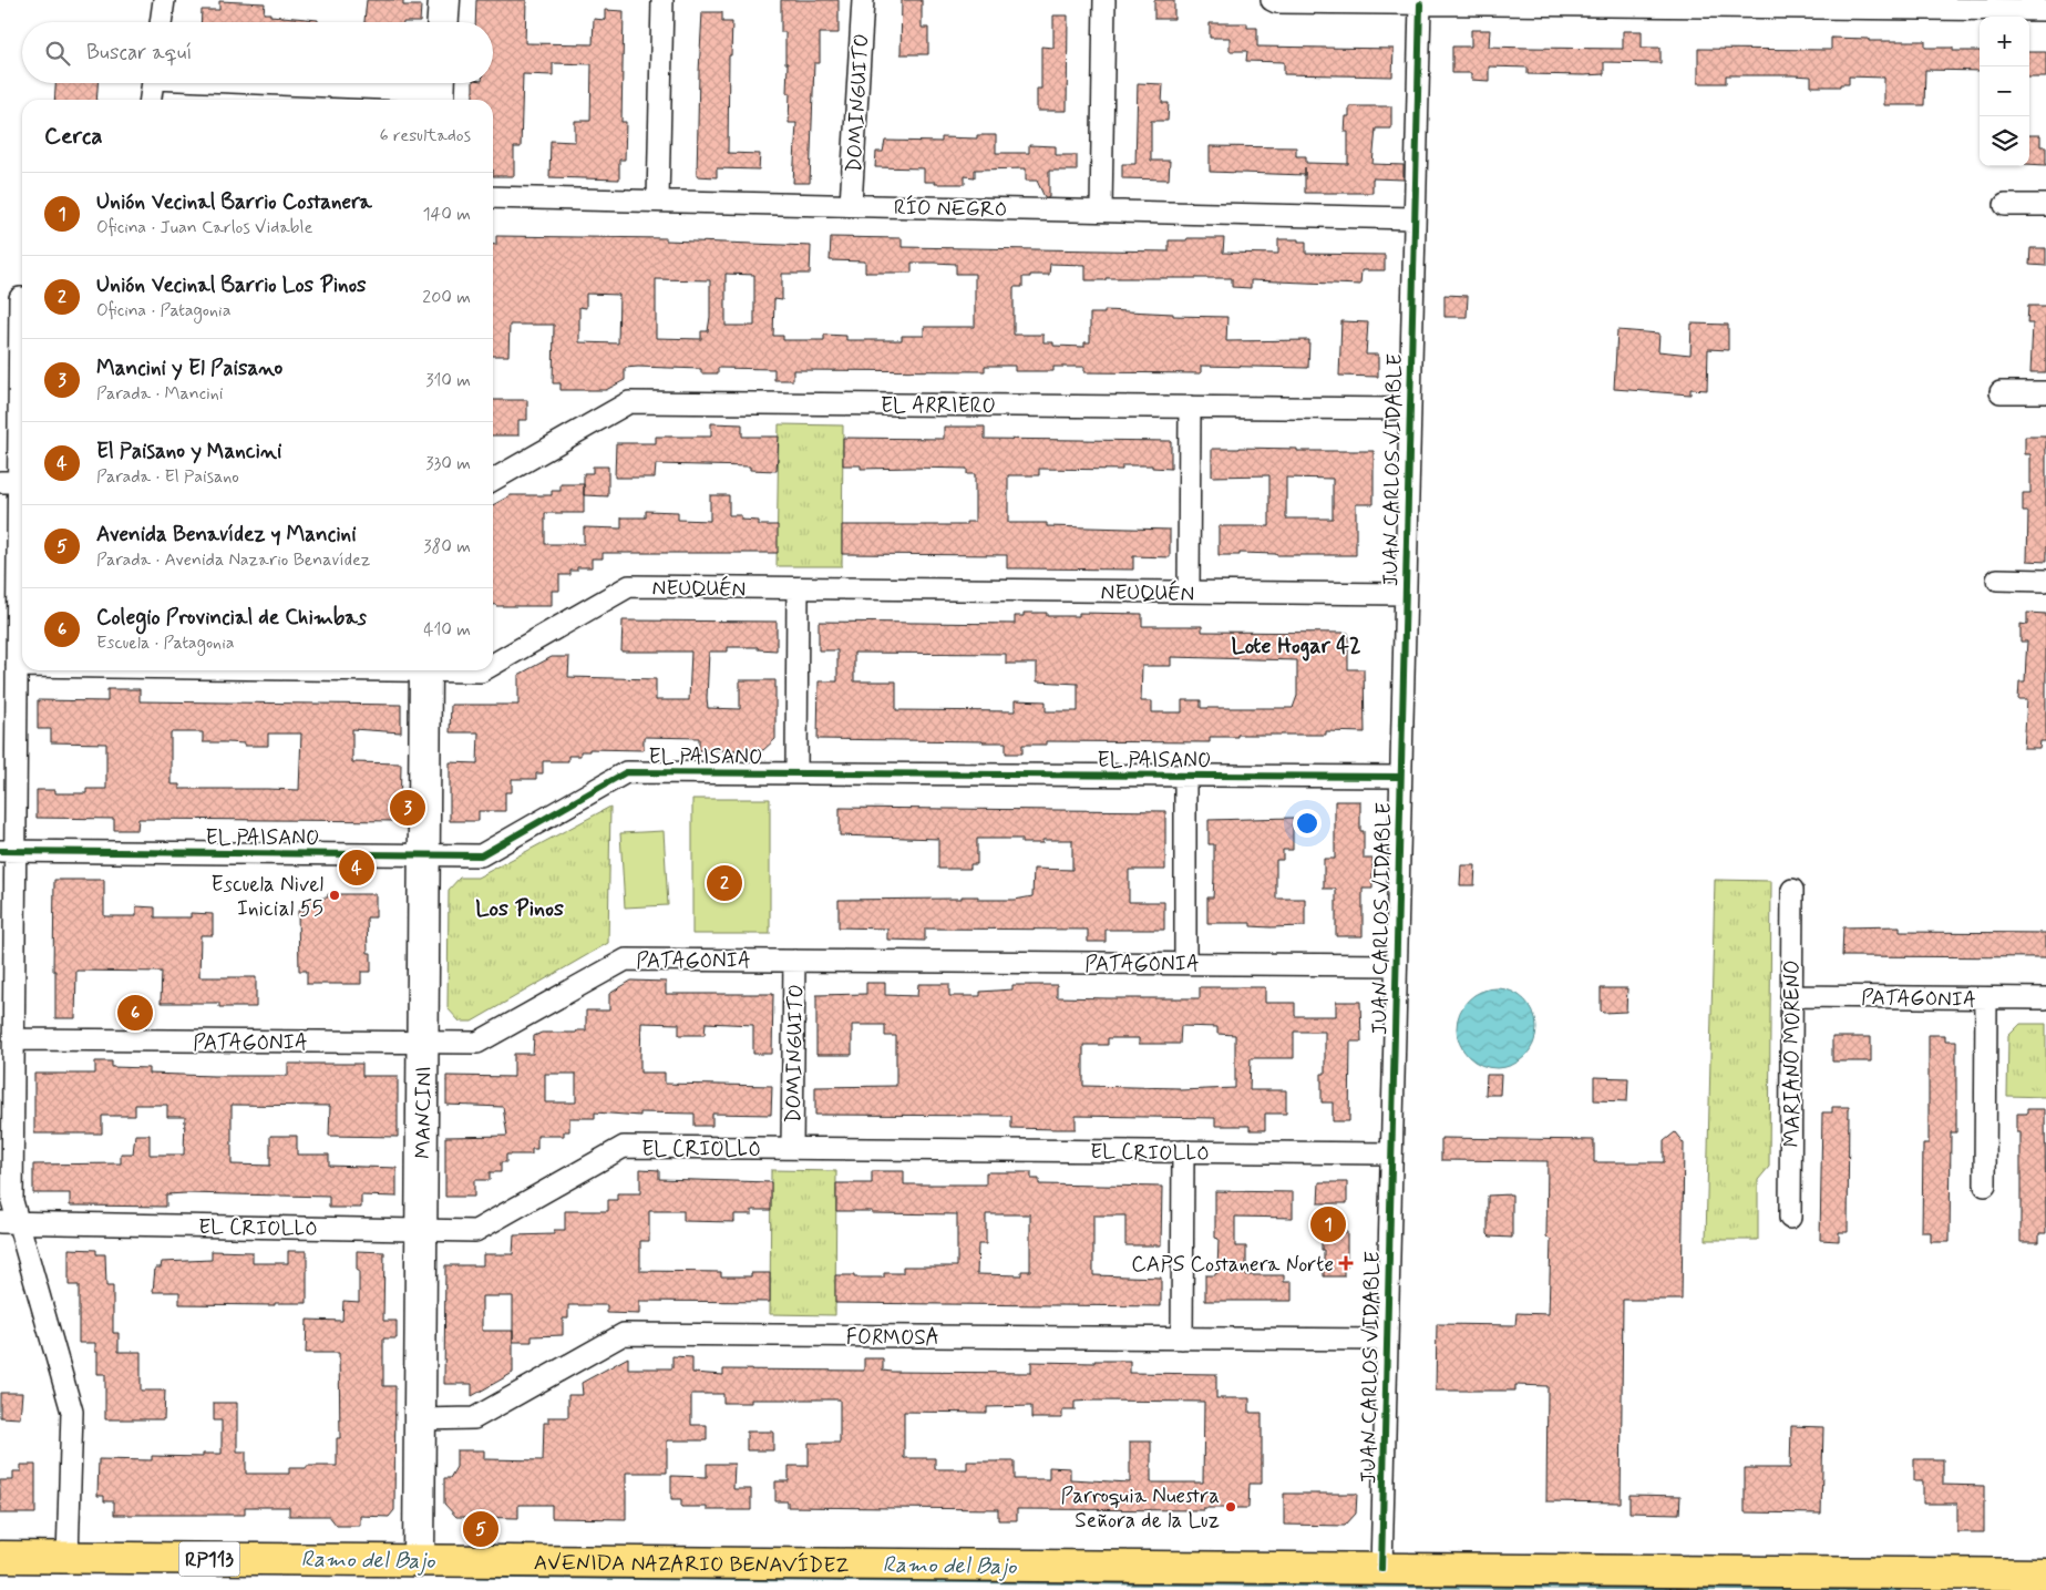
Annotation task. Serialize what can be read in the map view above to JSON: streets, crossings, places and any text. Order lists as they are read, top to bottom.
{
  "streets": {
    "main road": ["RP113", "AVENIDA NAZARIO BENAVÍDEZ"],
    "street": [
      "DOMINGUITO",
      "RÍO NEGRO",
      "EL ARRIERO",
      "JUAN CARLOS VIDABLE",
      "NEUQUÉN",
      "EL PAISANO",
      "PATAGONIA",
      "MARIANO MORENO",
      "MANCINI",
      "EL CRIOLLO",
      "FORMOSA"
    ]
  },
  "crossings": [
    ["DOMINGUITO", "RÍO NEGRO"],
    ["DOMINGUITO", "PATAGONIA"],
    ["DOMINGUITO", "EL CRIOLLO"],
    ["RÍO NEGRO", "JUAN CARLOS VIDABLE"],
    ["EL ARRIERO", "JUAN CARLOS VIDABLE"],
    ["JUAN CARLOS VIDABLE", "NEUQUÉN"],
    ["JUAN CARLOS VIDABLE", "EL PAISANO"],
    ["JUAN CARLOS VIDABLE", "PATAGONIA"],
    ["JUAN CARLOS VIDABLE", "EL CRIOLLO"],
    ["JUAN CARLOS VIDABLE", "FORMOSA"],
    ["JUAN CARLOS VIDABLE", "AVENIDA NAZARIO BENAVÍDEZ"],
    ["EL PAISANO", "MANCINI"],
    ["PATAGONIA", "MARIANO MORENO"],
    ["PATAGONIA", "MANCINI"],
    ["MANCINI", "EL CRIOLLO"],
    ["MANCINI", "FORMOSA"],
    ["MANCINI", "AVENIDA NAZARIO BENAVÍDEZ"]
  ],
  "districts": ["Lote Hogar 42", "Los Pinos"],
  "water": ["Ramo del Bajo"],
  "places": {
    "other": ["Escuela Nivel Inicial 55", "Parroquia Nuestra Señora de la Luz"],
    "health": ["CAPS Costanera Norte"]
  },
  "page": {
    "map_buttons": ["+", "−"],
    "search": "Buscar aquí",
    "heading": ["Cerca", "6 resultados"],
    "list": [
      {
        "mark": "1",
        "name": "Unión Vecinal Barrio Costanera",
        "note": "Oficina · Juan Carlos Vidable",
        "value": "140 m"
      },
      {
        "mark": "2",
        "name": "Unión Vecinal Barrio Los Pinos",
        "note": "Oficina · Patagonia",
        "value": "200 m"
      },
      {
        "mark": "3",
        "name": "Mancini y El Paisano",
        "note": "Parada · Mancini",
        "value": "310 m"
      },
      {
        "mark": "4",
        "name": "El Paisano y Mancini",
        "note": "Parada · El Paisano",
        "value": "330 m"
      },
      {
        "mark": "5",
        "name": "Avenida Benavídez y Mancini",
        "note": "Parada · Avenida Nazario Benavídez",
        "value": "380 m"
      },
      {
        "mark": "6",
        "name": "Colegio Provincial de Chimbas",
        "note": "Escuela · Patagonia",
        "value": "410 m"
      }
    ],
    "pins": [
      "3",
      "4",
      "2",
      "6",
      "1",
      "5"
    ]
  }
}
